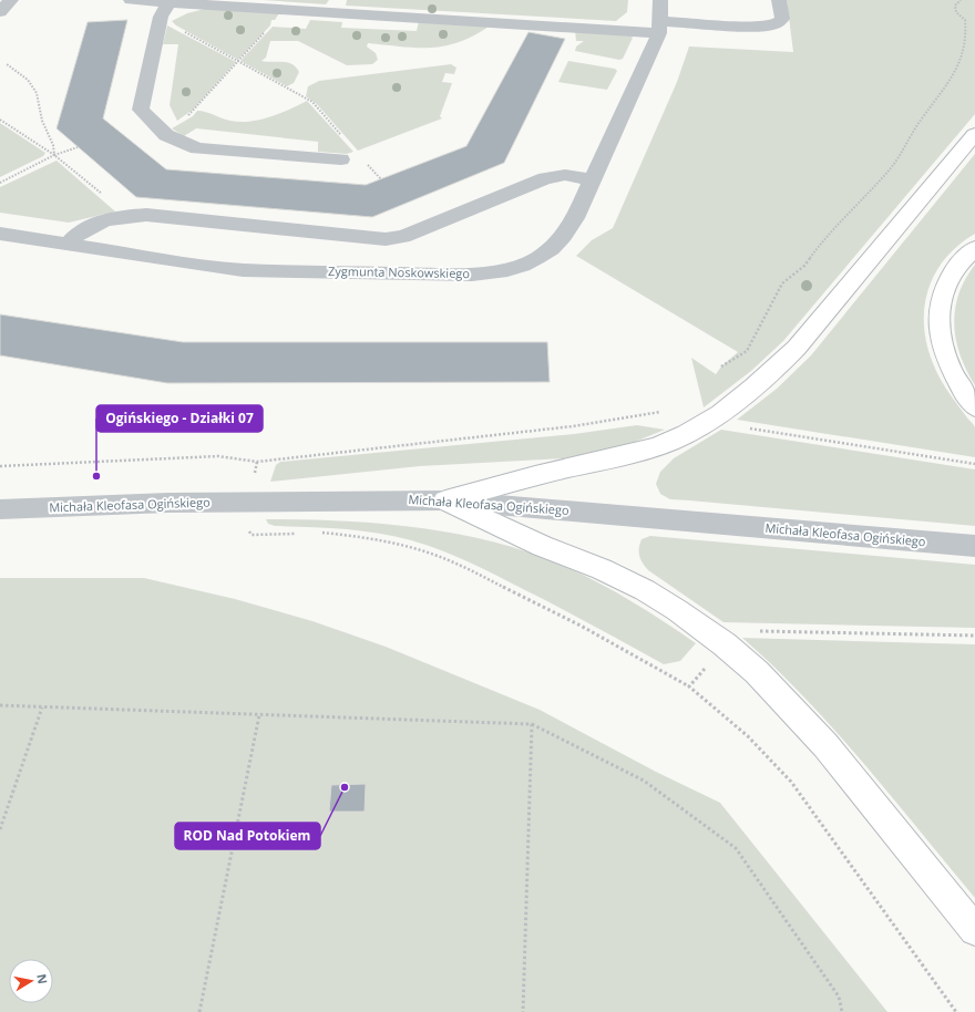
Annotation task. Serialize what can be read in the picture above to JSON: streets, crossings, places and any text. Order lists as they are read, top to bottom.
{
  "streets": {
    "street": ["Zygmunta Noskowskiego", "Michała Kleofasa Ogińskiego"]
  },
  "places": ["Ogińskiego - Działki 07", "ROD Nad Potokiem"],
  "north": "right"
}
